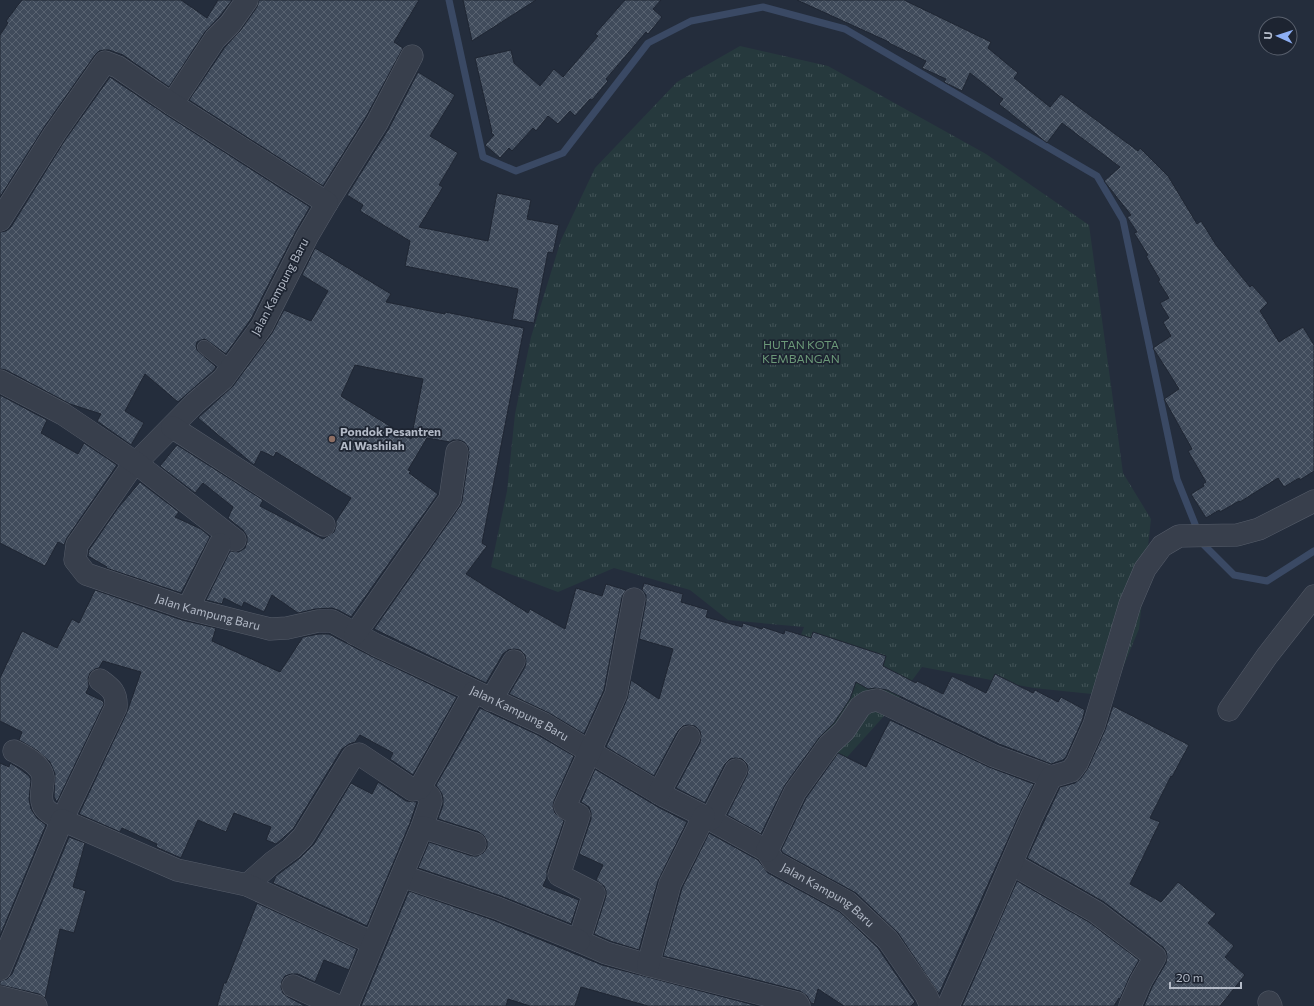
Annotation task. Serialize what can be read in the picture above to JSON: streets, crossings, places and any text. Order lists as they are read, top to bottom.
{
  "streets": {
    "street": ["Jalan Kampung Baru"]
  },
  "parks": ["HUTAN KOTA KEMBANGAN"],
  "places": ["Pondok Pesantren Al Washilah"],
  "scale_bar": "20 m",
  "north": "left"
}
